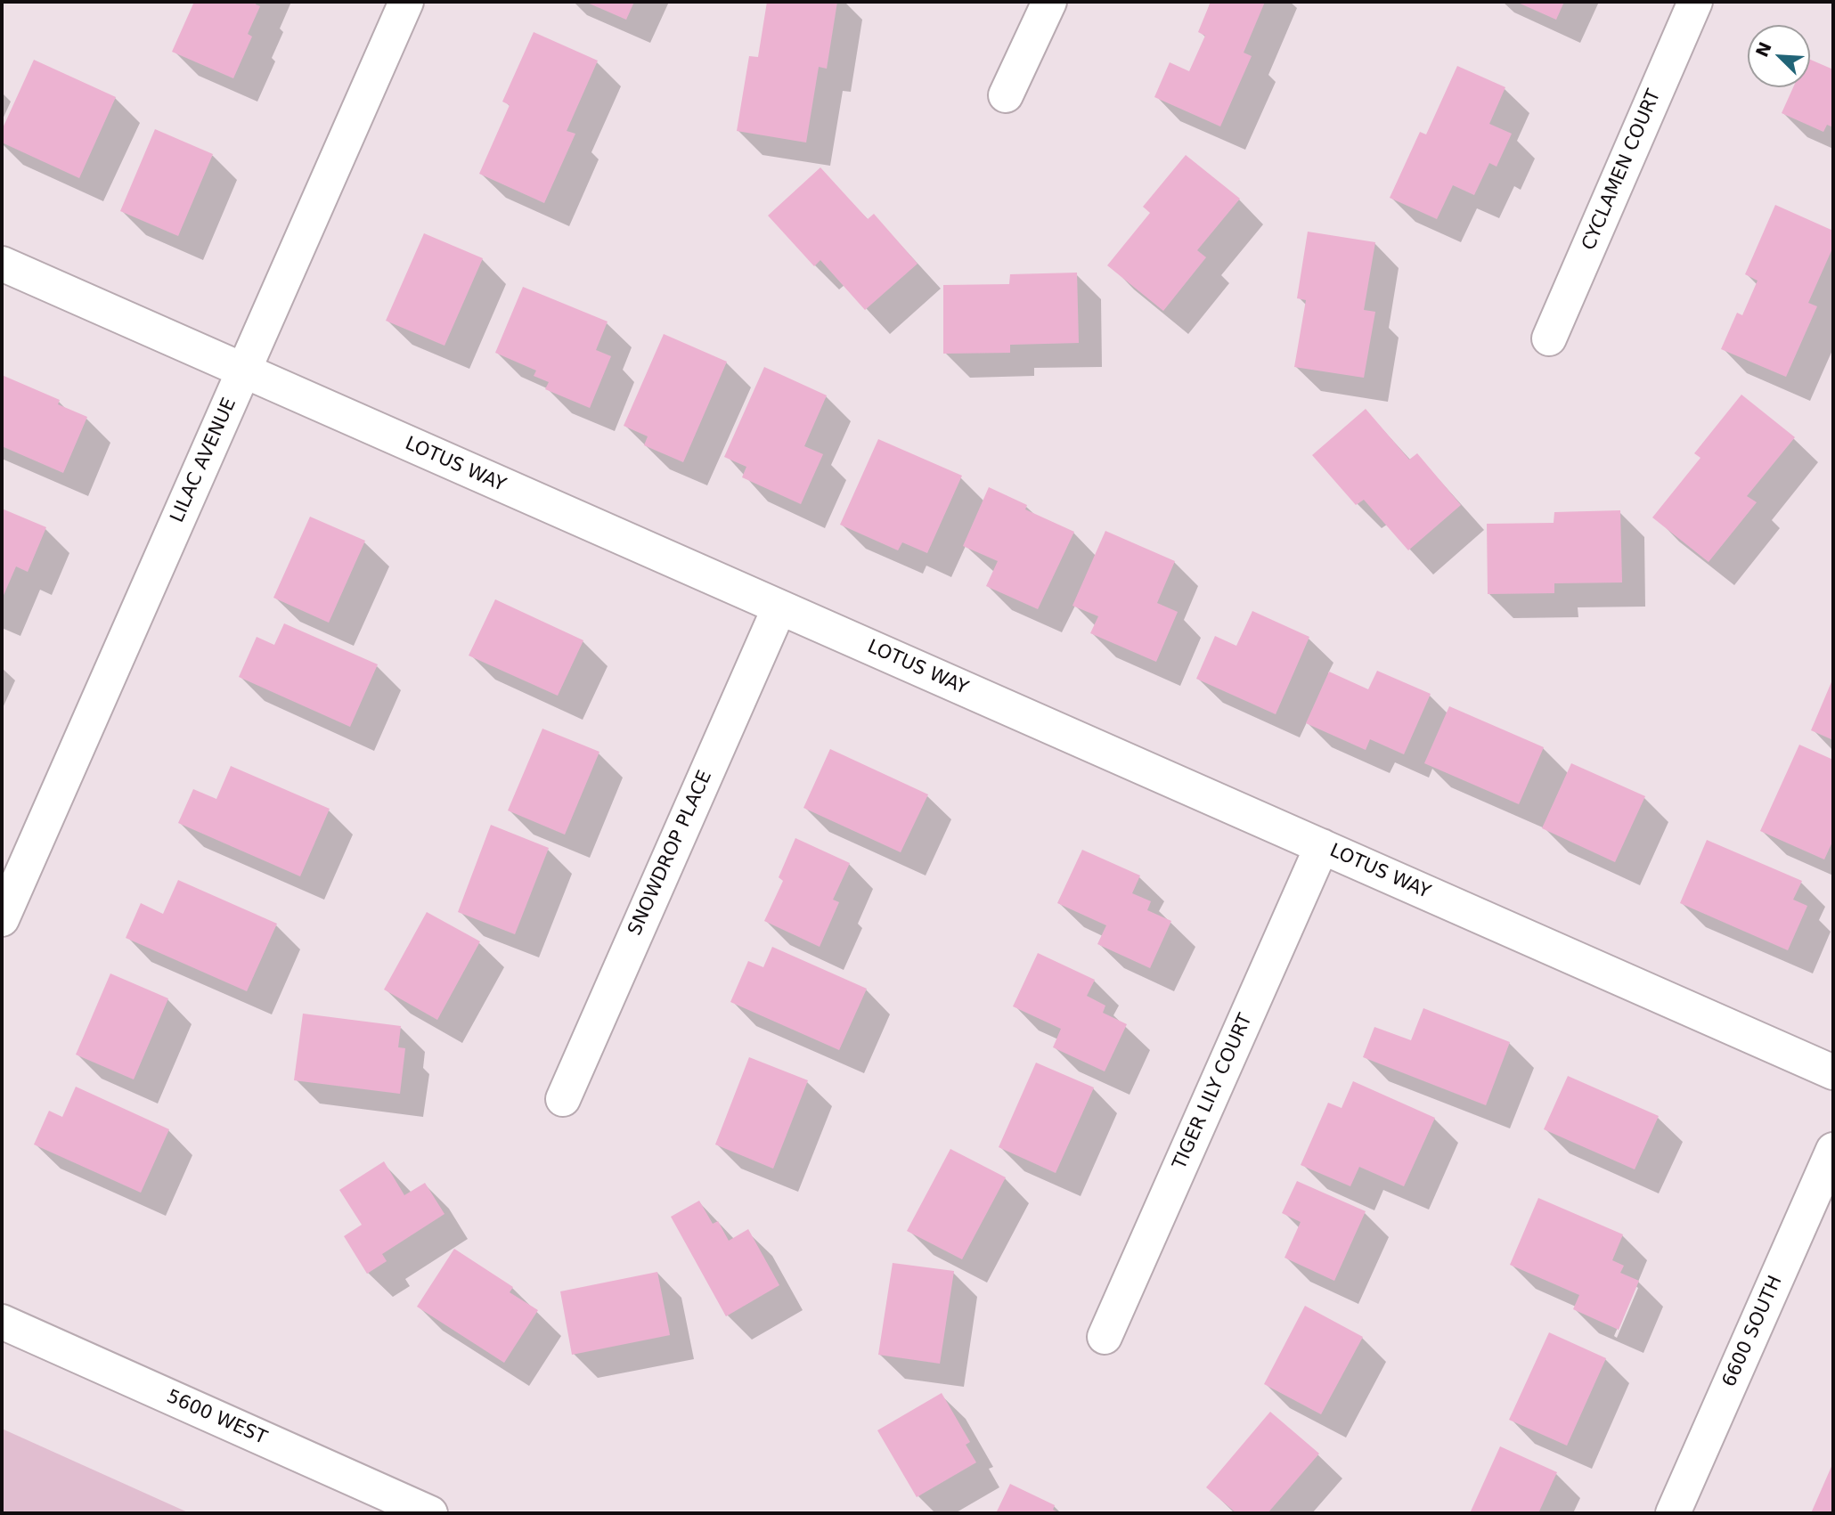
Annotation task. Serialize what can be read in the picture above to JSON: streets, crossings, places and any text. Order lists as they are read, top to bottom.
{
  "streets": {
    "street": [
      "CYCLAMEN COURT",
      "LILAC AVENUE",
      "LOTUS WAY",
      "SNOWDROP PLACE",
      "TIGER LILY COURT",
      "6600 SOUTH",
      "5600 WEST"
    ]
  },
  "crossings": [
    ["LILAC AVENUE", "LOTUS WAY"],
    ["LOTUS WAY", "SNOWDROP PLACE"],
    ["LOTUS WAY", "TIGER LILY COURT"]
  ],
  "north": "top left"
}
